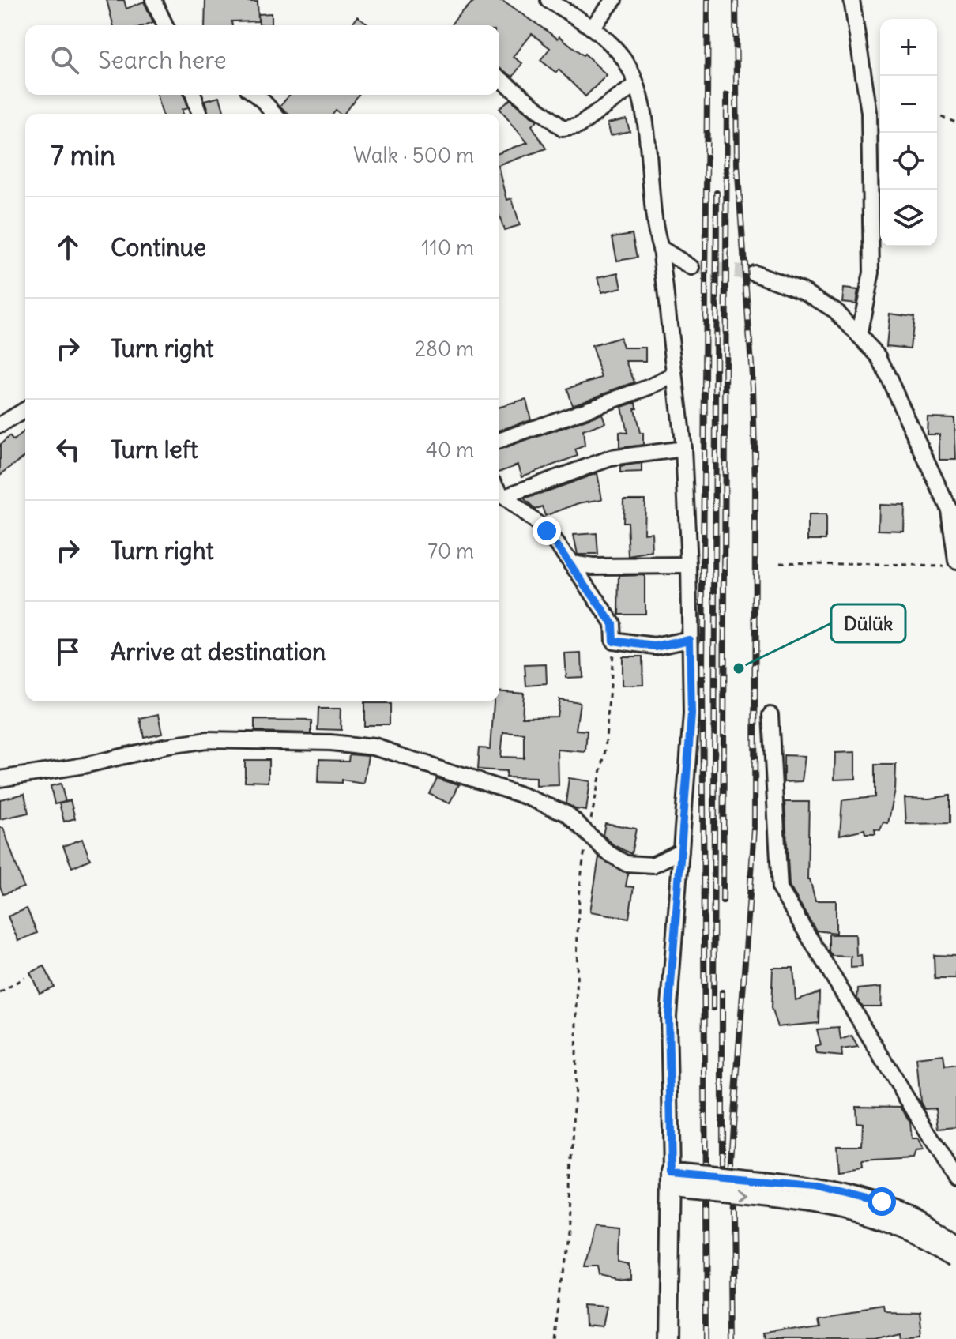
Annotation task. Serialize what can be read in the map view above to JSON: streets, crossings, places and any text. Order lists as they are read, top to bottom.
{
  "places": ["Dülük"],
  "page": {
    "map_buttons": ["+", "−"],
    "search": "Search here",
    "heading": ["7 min", "Walk · 500 m"],
    "list": [
      ["Continue", "110 m"],
      ["Turn right", "280 m"],
      ["Turn left", "40 m"],
      ["Turn right", "70 m"],
      "Arrive at destination"
    ]
  }
}
